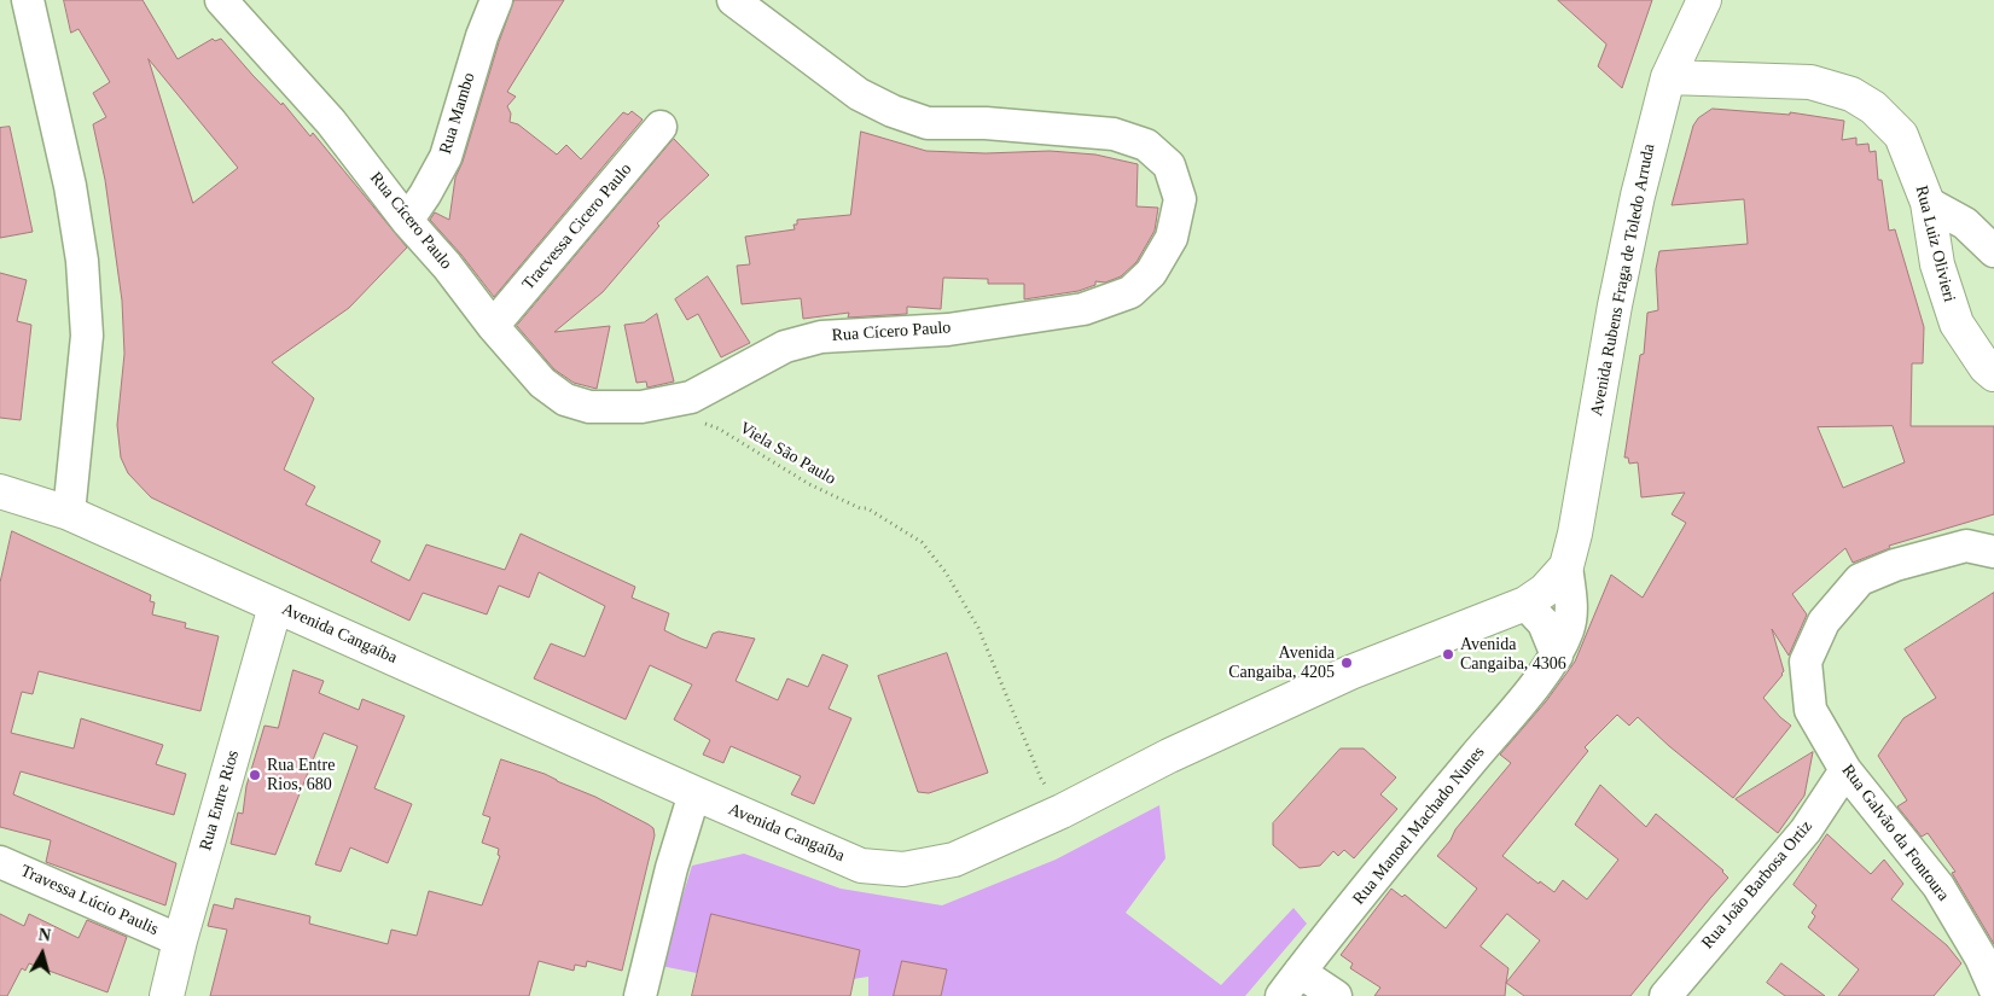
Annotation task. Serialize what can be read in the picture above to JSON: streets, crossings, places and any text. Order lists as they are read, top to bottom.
{
  "streets": {
    "main road": [
      "Rua Luiz Olivieri",
      "Avenida Rubens Fraga de Toledo Arruda",
      "Avenida Cangaíba",
      "Rua Entre Rios"
    ],
    "street": [
      "Rua Mambo",
      "Rua Cícero Paulo",
      "Tracvessa Cicero Paulo",
      "Rua Manoel Machado Nunes",
      "Rua Galvão da Fontoura",
      "Rua João Barbosa Ortiz",
      "Travessa Lúcio Paulis"
    ],
    "path": ["Viela São Paulo"]
  },
  "crossings": [
    ["Rua Mambo", "Rua Cícero Paulo"],
    ["Rua Cícero Paulo", "Tracvessa Cicero Paulo"],
    ["Rua Cícero Paulo", "Viela São Paulo"],
    ["Rua Luiz Olivieri", "Avenida Rubens Fraga de Toledo Arruda"],
    ["Avenida Rubens Fraga de Toledo Arruda", "Avenida Cangaíba"],
    ["Avenida Rubens Fraga de Toledo Arruda", "Rua Manoel Machado Nunes"],
    ["Viela São Paulo", "Avenida Cangaíba"],
    ["Avenida Cangaíba", "Rua Entre Rios"],
    ["Avenida Cangaíba", "Rua Manoel Machado Nunes"],
    ["Rua Entre Rios", "Travessa Lúcio Paulis"],
    ["Rua Galvão da Fontoura", "Rua João Barbosa Ortiz"]
  ],
  "places": ["Avenida Cangaiba, 4306", "Avenida Cangaiba, 4205", "Rua Entre Rios, 680"],
  "north": "top"
}
